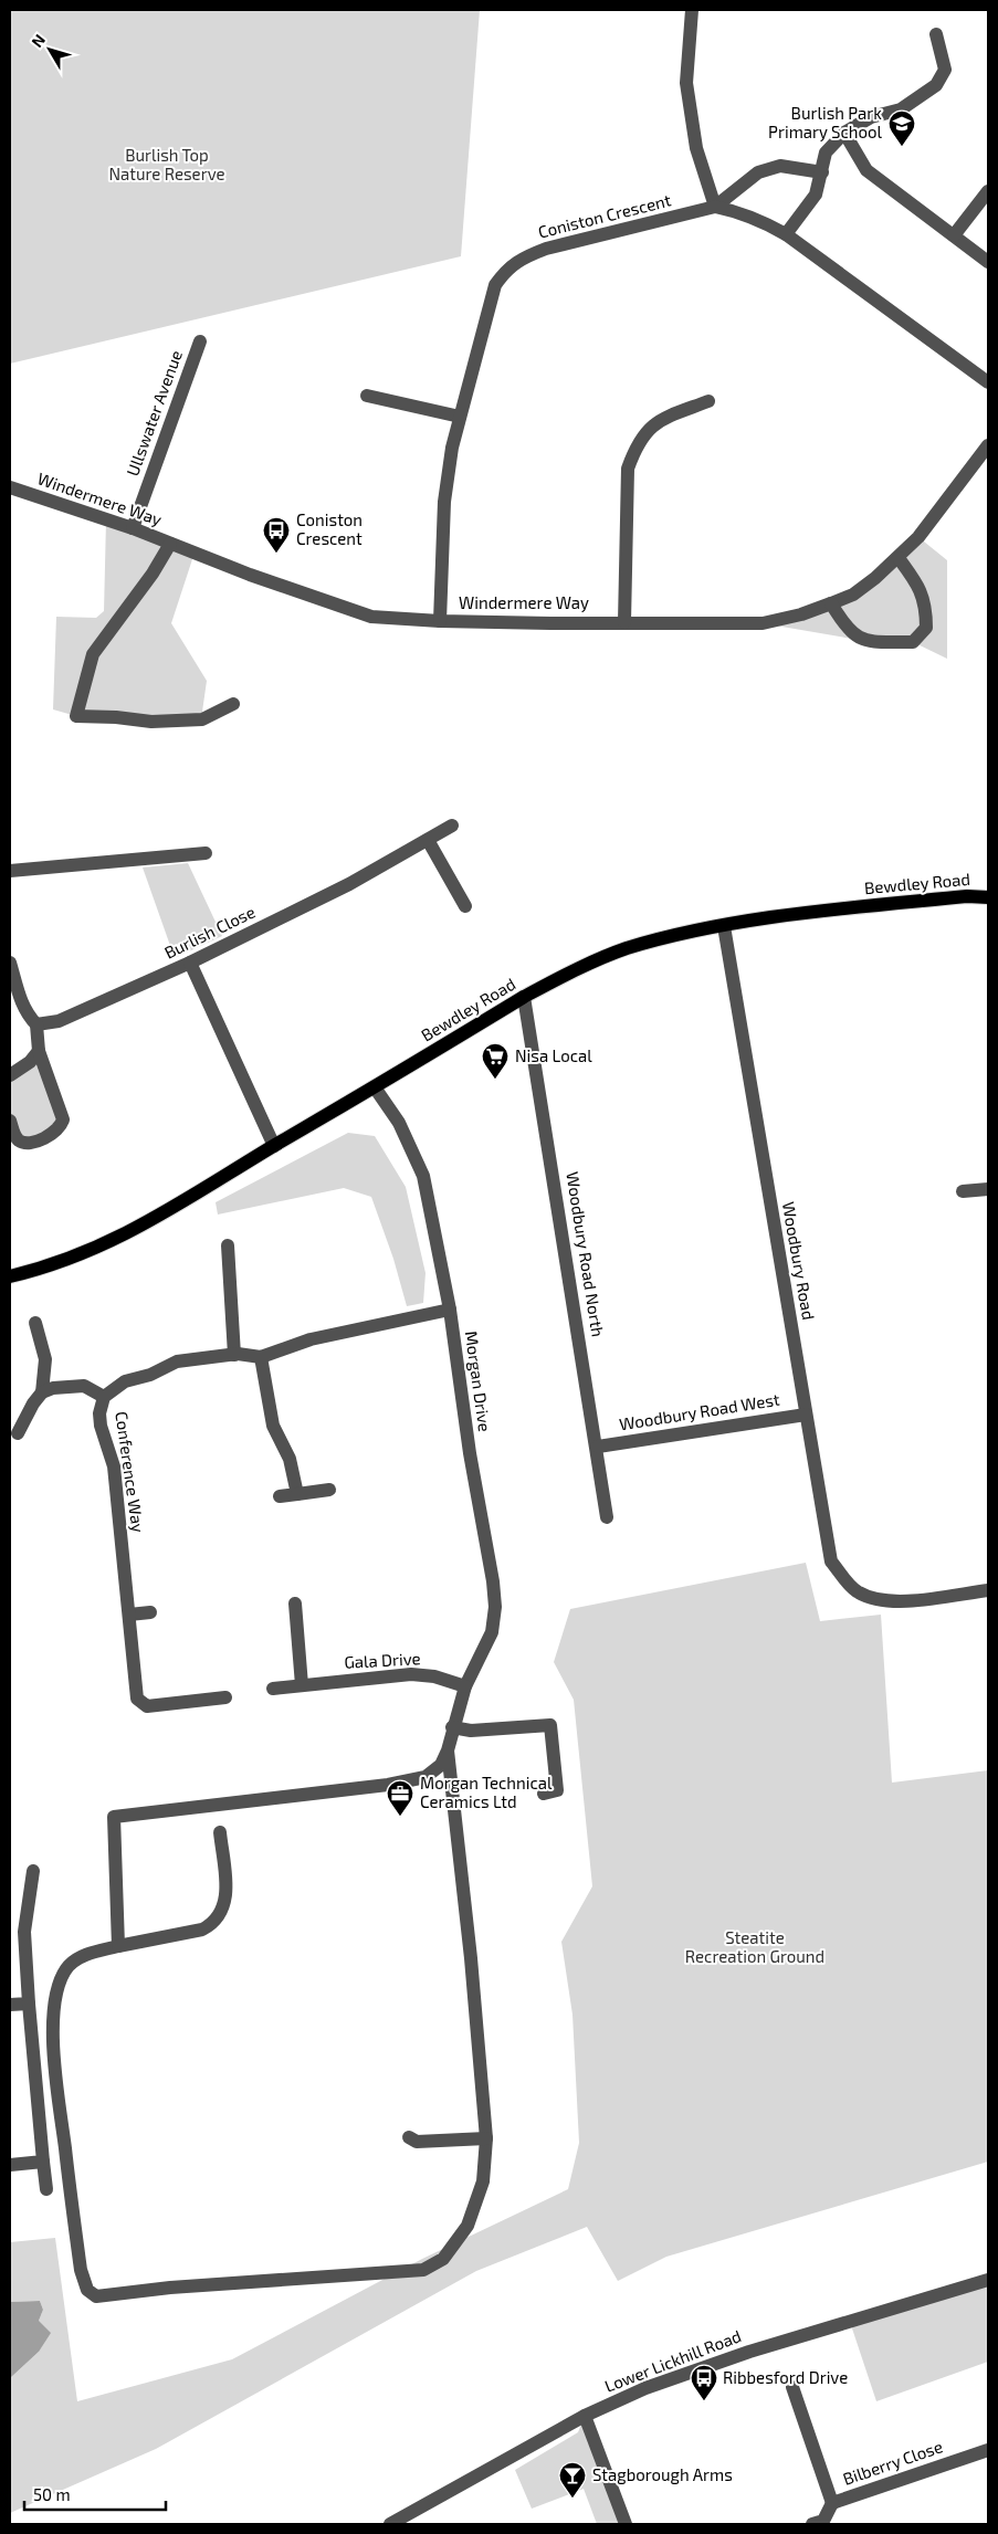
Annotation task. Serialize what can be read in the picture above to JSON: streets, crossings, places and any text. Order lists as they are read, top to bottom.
{
  "streets": {
    "main road": ["Bewdley Road"],
    "street": [
      "Coniston Crescent",
      "Ullswater Avenue",
      "Windermere Way",
      "Burlish Close",
      "Woodbury Road North",
      "Woodbury Road",
      "Morgan Drive",
      "Woodbury Road West",
      "Conference Way",
      "Gala Drive",
      "Lower Lickhill Road",
      "Bilberry Close"
    ]
  },
  "crossings": [
    ["Coniston Crescent", "Windermere Way"],
    ["Ullswater Avenue", "Windermere Way"],
    ["Bewdley Road", "Woodbury Road North"],
    ["Bewdley Road", "Woodbury Road"],
    ["Bewdley Road", "Morgan Drive"],
    ["Woodbury Road North", "Woodbury Road West"],
    ["Woodbury Road", "Woodbury Road West"],
    ["Morgan Drive", "Conference Way"],
    ["Morgan Drive", "Gala Drive"]
  ],
  "parks": ["Burlish Top Nature Reserve", "Steatite Recreation Ground"],
  "places": {
    "school or university": ["Burlish Park Primary School"],
    "bus stop": ["Coniston Crescent", "Ribbesford Drive"],
    "supermarket": ["Nisa Local"],
    "office": ["Morgan Technical Ceramics Ltd"],
    "bar": ["Stagborough Arms"]
  },
  "scale_bar": "50 m",
  "north": "top left"
}
